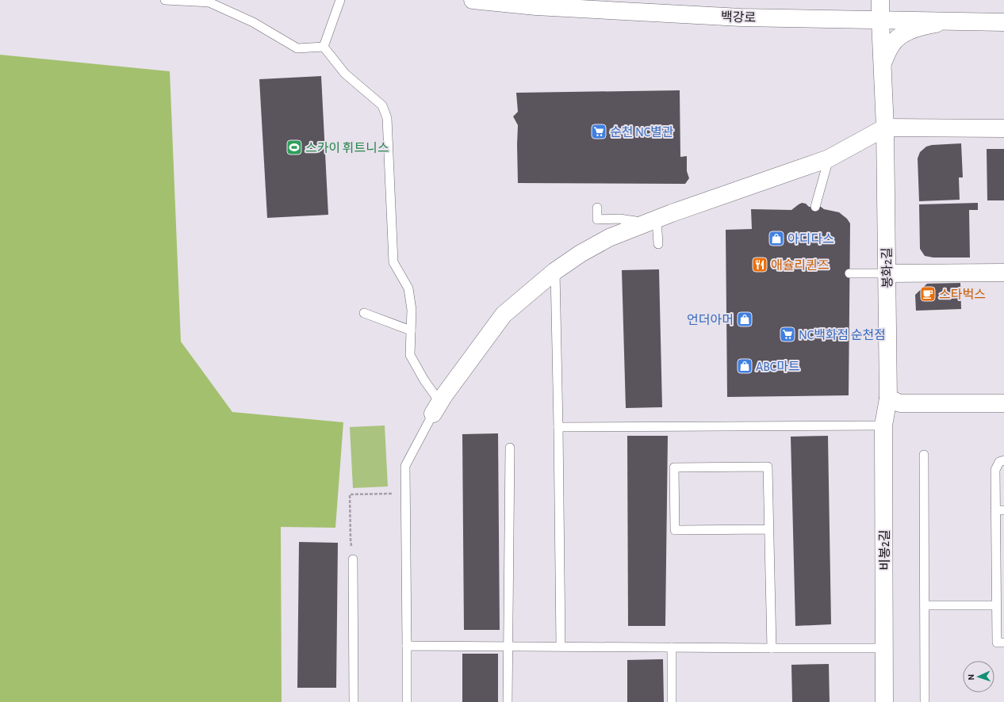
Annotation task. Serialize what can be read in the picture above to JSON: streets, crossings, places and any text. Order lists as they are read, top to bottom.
{
  "streets": {
    "street": ["백강로", "봉화2길", "비봉2길"]
  },
  "crossings": [
    ["백강로", "봉화2길"],
    ["봉화2길", "비봉2길"]
  ],
  "places": {
    "supermarket": ["순천 NC별관", "NC백화점 순천점"],
    "sports": ["스카이 휘트니스"],
    "shop": ["아디다스", "언더아머", "ABC마트"],
    "restaurant": ["애슐리퀸즈"],
    "cafe": ["스타벅스"]
  },
  "north": "left"
}
